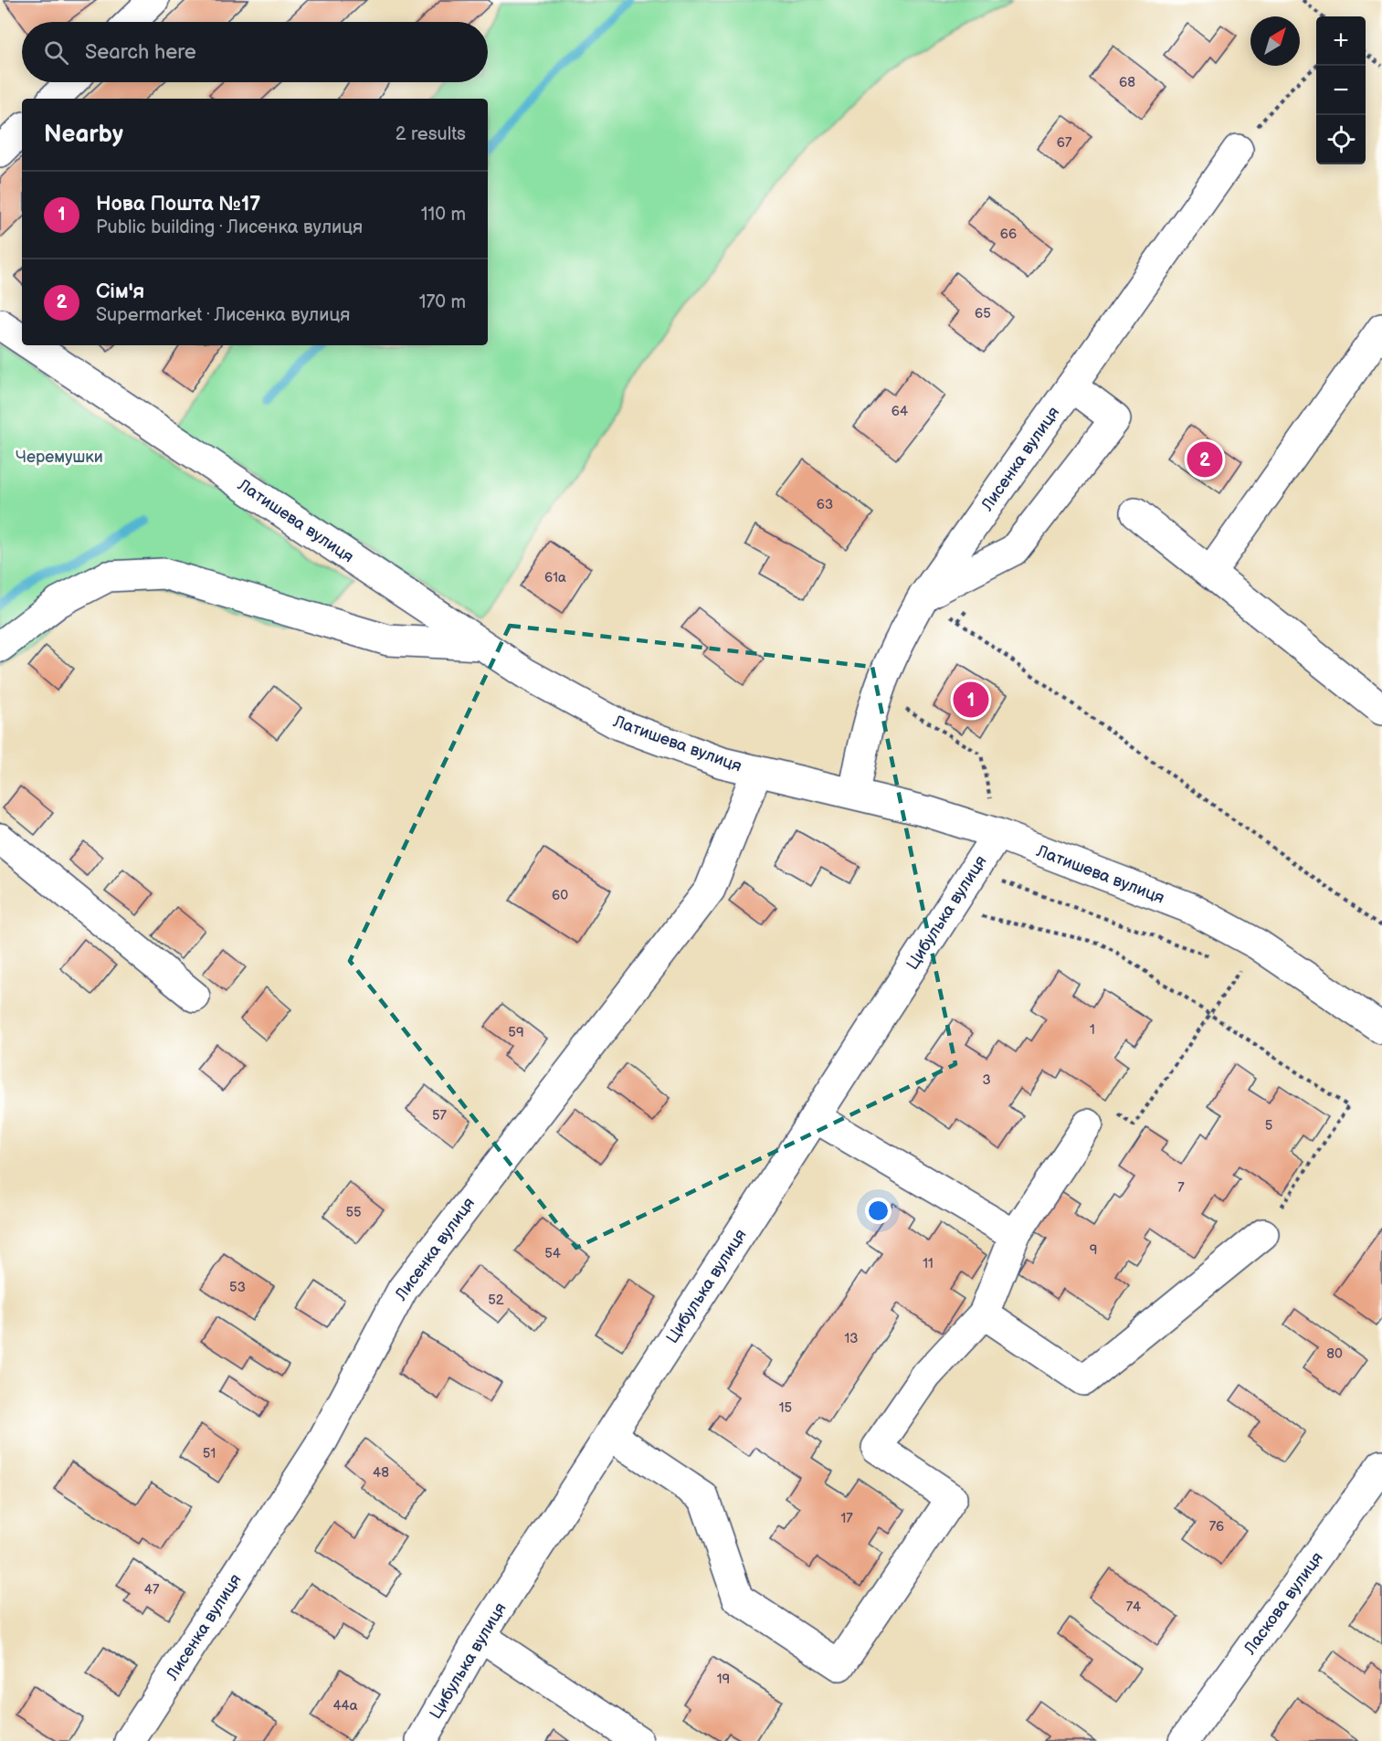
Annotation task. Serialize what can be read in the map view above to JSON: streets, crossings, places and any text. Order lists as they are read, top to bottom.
{
  "streets": {
    "street": [
      "Лисенка вулиця",
      "Латишева вулиця",
      "Цибулька вулиця",
      "Ласкова вулиця"
    ]
  },
  "crossings": [
    ["Лисенка вулиця", "Латишева вулиця"],
    ["Латишева вулиця", "Цибулька вулиця"]
  ],
  "parks": ["Черемушки"],
  "house_numbers": [
    "68",
    "67",
    "66",
    "65",
    "64",
    "63",
    "61а",
    "60",
    "1",
    "59",
    "3",
    "57",
    "5",
    "7",
    "55",
    "9",
    "54",
    "11",
    "53",
    "52",
    "13",
    "80",
    "15",
    "51",
    "48",
    "17",
    "76",
    "47",
    "74",
    "19",
    "44а"
  ],
  "north": "top right",
  "page": {
    "map_buttons": ["+", "−"],
    "search": "Search here",
    "heading": ["Nearby", "2 results"],
    "list": [
      {
        "mark": "1",
        "name": "Нова Пошта №17",
        "note": "Public building · Лисенка вулиця",
        "value": "110 m"
      },
      {
        "mark": "2",
        "name": "Сім'я",
        "note": "Supermarket · Лисенка вулиця",
        "value": "170 m"
      }
    ],
    "pins": ["2", "1"]
  }
}
